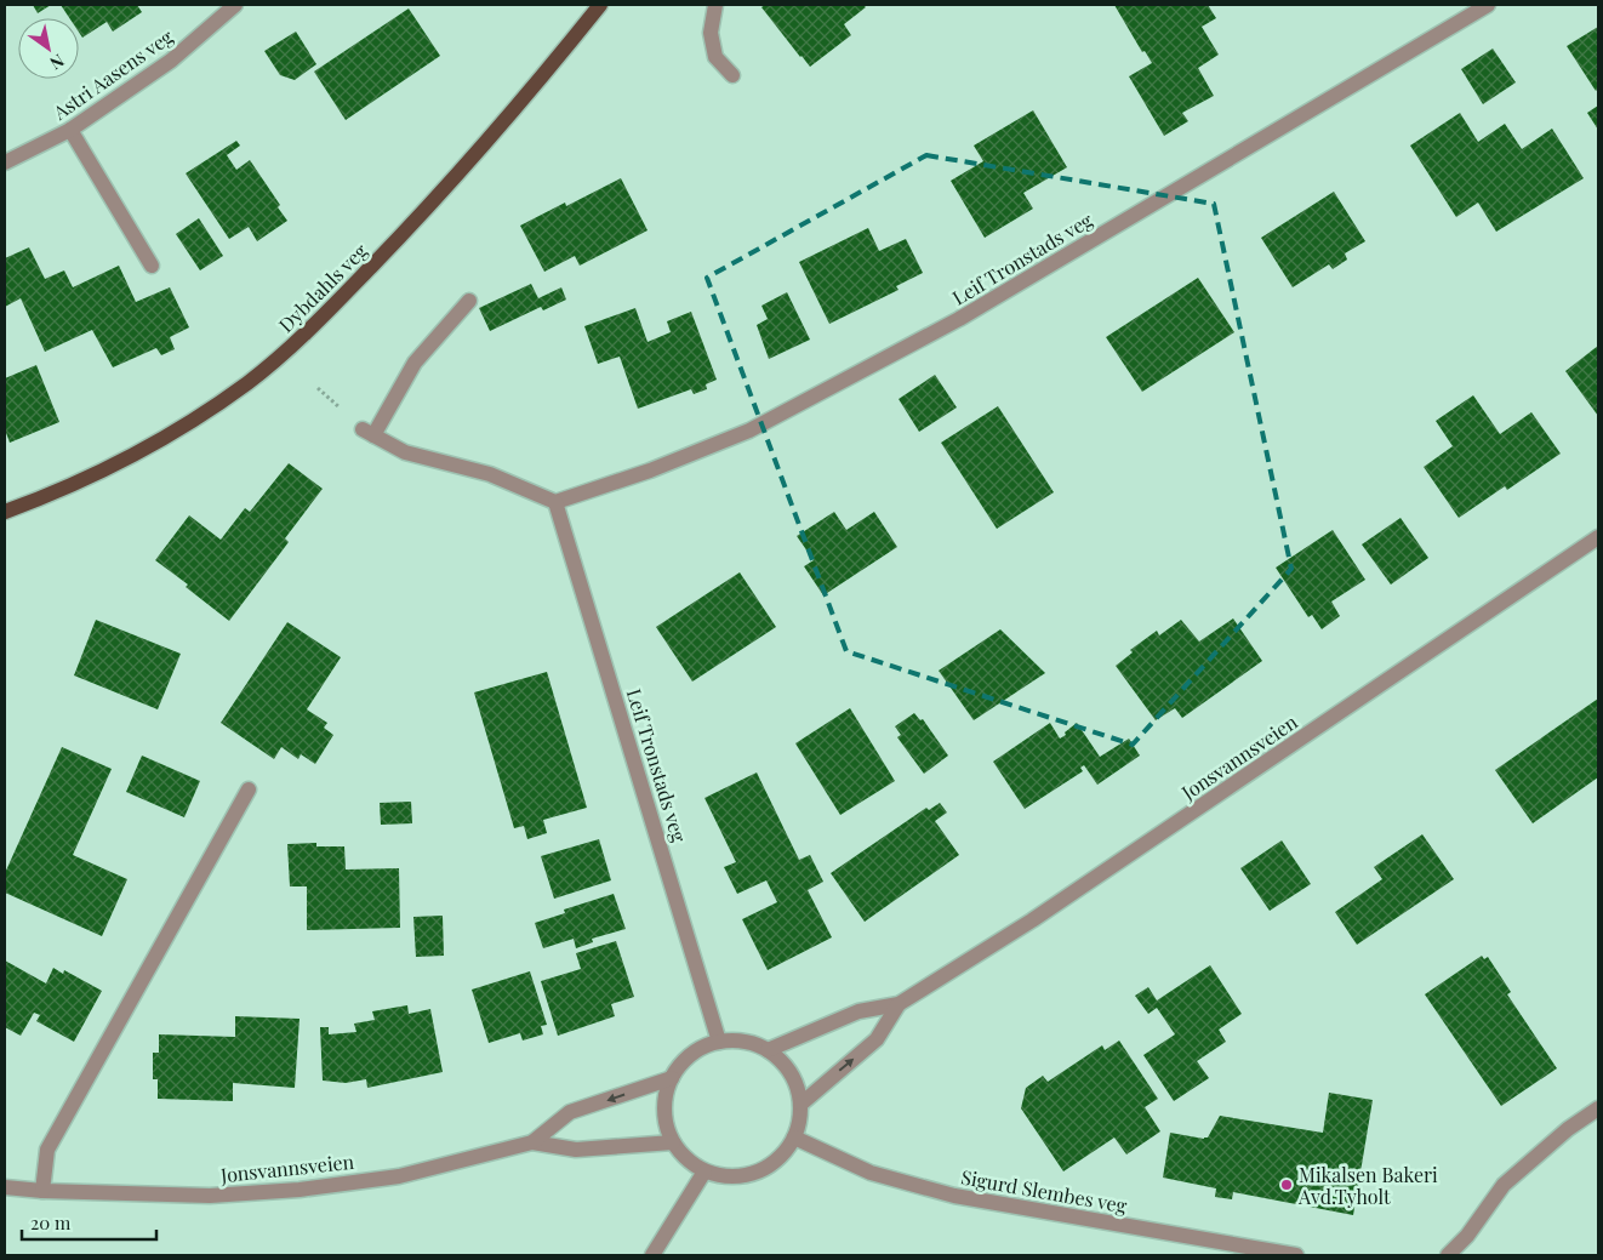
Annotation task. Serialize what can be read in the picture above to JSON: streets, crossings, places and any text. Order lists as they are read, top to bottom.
{
  "streets": {
    "main road": ["Dybdahls veg"],
    "street": [
      "Astri Aasens veg",
      "Leif Tronstads veg",
      "Jonsvannsveien",
      "Sigurd Slembes veg"
    ]
  },
  "crossings": [
    ["Leif Tronstads veg", "Jonsvannsveien"],
    ["Leif Tronstads veg", "Sigurd Slembes veg"],
    ["Jonsvannsveien", "Sigurd Slembes veg"]
  ],
  "places": ["Mikalsen Bakeri Avd.Tyholt"],
  "scale_bar": "20 m",
  "north": "bottom right"
}
